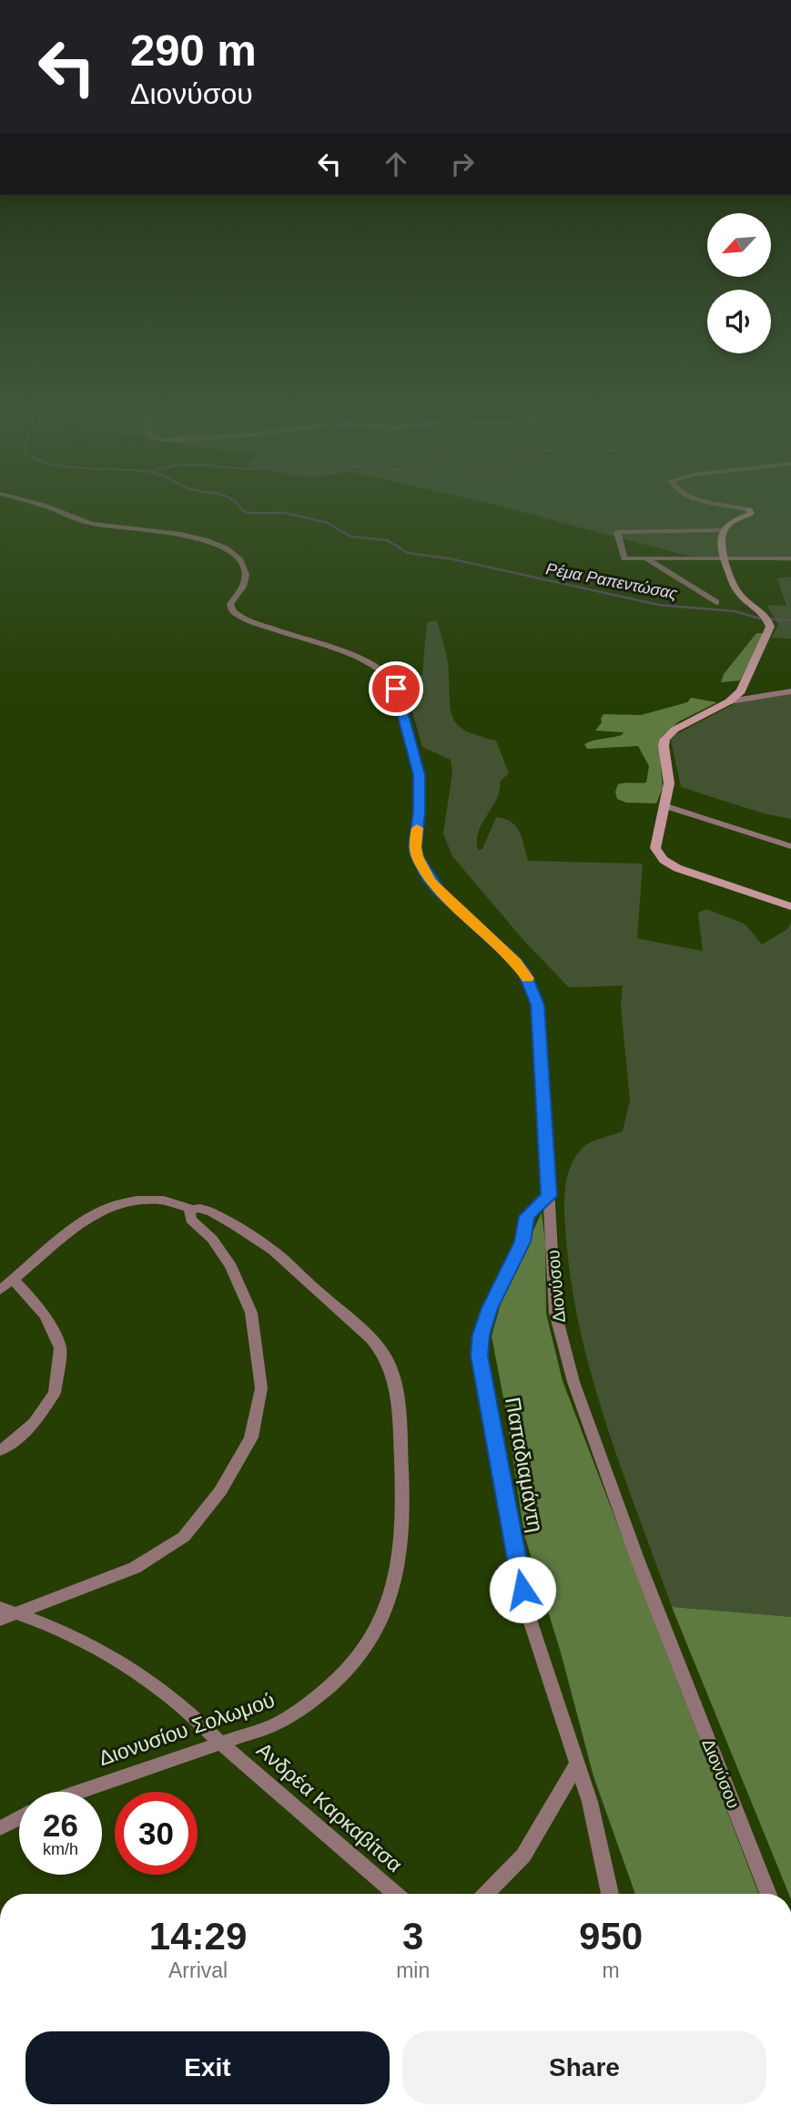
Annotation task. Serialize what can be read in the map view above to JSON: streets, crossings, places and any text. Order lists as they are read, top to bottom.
{
  "streets": {
    "street": [
      "Διονύσου",
      "Παπαδιαμάντη",
      "Διονυσίου Σολωμού",
      "Ανδρέα Καρκαβίτσα"
    ]
  },
  "crossings": [
    ["Διονύσου", "Παπαδιαμάντη"],
    ["Διονυσίου Σολωμού", "Ανδρέα Καρκαβίτσα"]
  ],
  "water": ["Ρέμα Ραπεντώσας"],
  "north": "bottom left",
  "page": {
    "turn": ["290 m", "Διονύσου"],
    "speed": "26 km/h",
    "limit": "30",
    "eta": [
      "14:29",
      "Arrival",
      "3",
      "min",
      "950",
      "m"
    ],
    "buttons": ["Exit", "Share"]
  }
}
